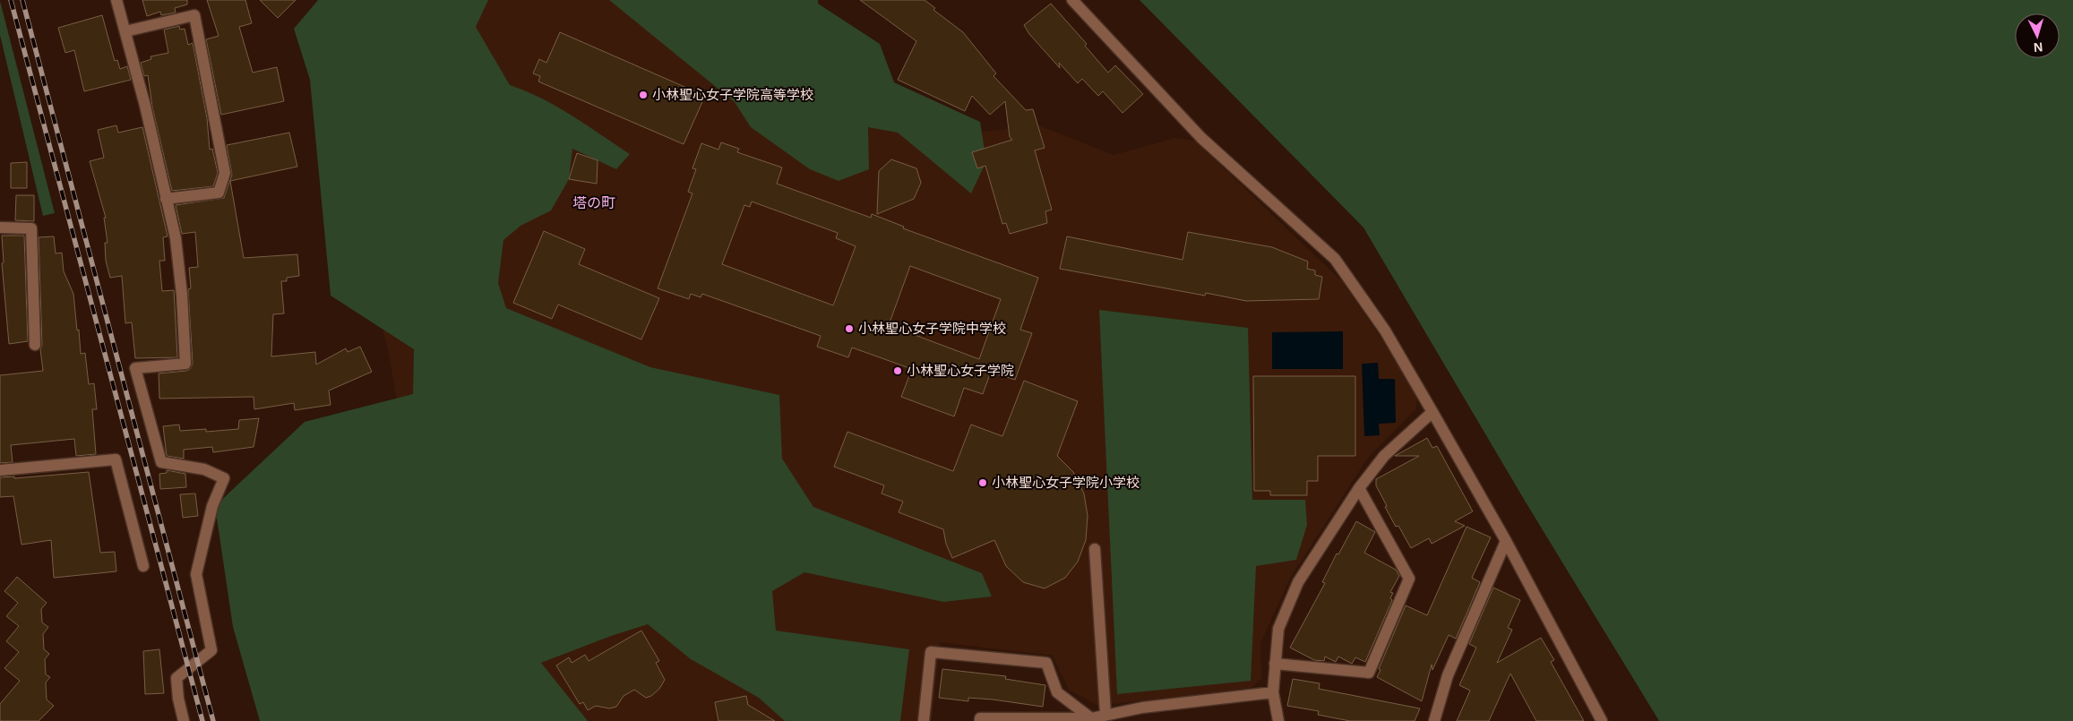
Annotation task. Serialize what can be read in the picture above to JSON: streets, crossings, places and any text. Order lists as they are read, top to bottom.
{
  "districts": ["塔の町"],
  "places": [
    "小林聖心女子学院高等学校",
    "小林聖心女子学院中学校",
    "小林聖心女子学院",
    "小林聖心女子学院小学校"
  ],
  "north": "bottom"
}
